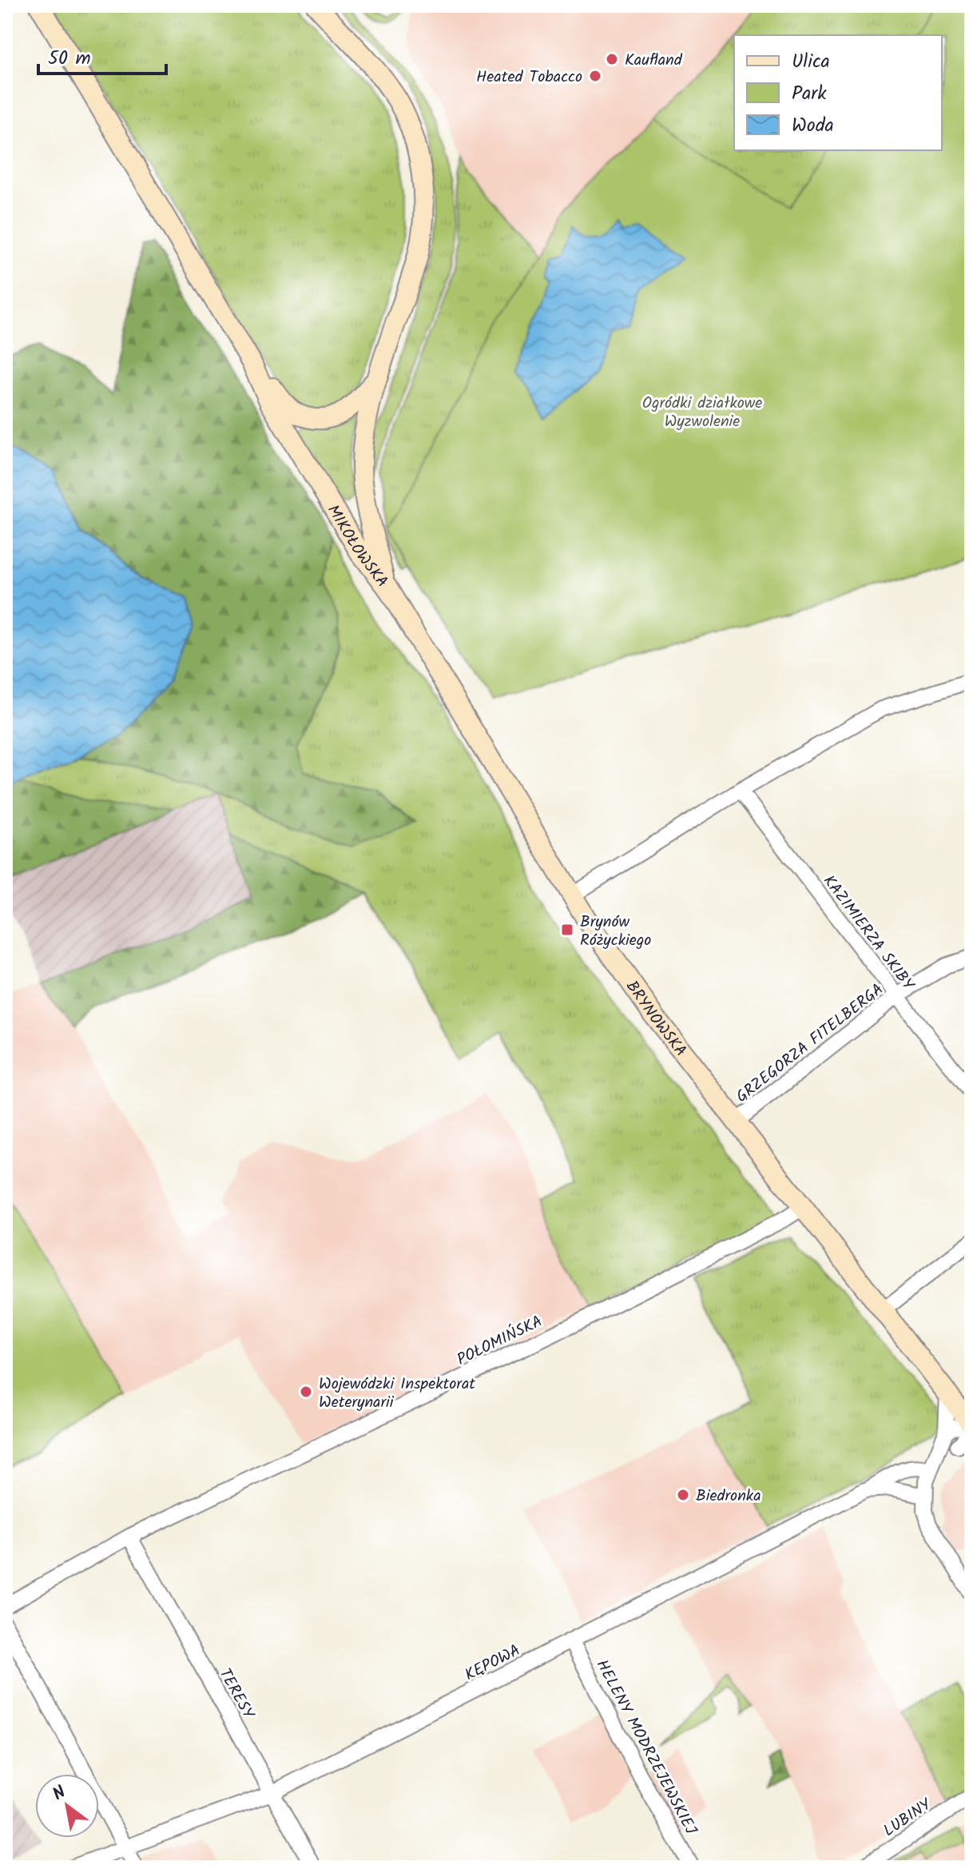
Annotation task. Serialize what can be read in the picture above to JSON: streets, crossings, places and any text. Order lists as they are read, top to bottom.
{
  "streets": {
    "main road": ["MIKOŁOWSKA", "BRYNOWSKA"],
    "street": [
      "KAZIMIERZA SKIBY",
      "GRZEGORZA FITELBERGA",
      "POŁOMIŃSKA",
      "KĘPOWA",
      "TERESY",
      "HELENY MODRZEJEWSKIEJ",
      "LUBINY"
    ]
  },
  "crossings": [
    ["MIKOŁOWSKA", "BRYNOWSKA"],
    ["KAZIMIERZA SKIBY", "GRZEGORZA FITELBERGA"],
    ["BRYNOWSKA", "GRZEGORZA FITELBERGA"],
    ["BRYNOWSKA", "POŁOMIŃSKA"],
    ["POŁOMIŃSKA", "TERESY"],
    ["KĘPOWA", "TERESY"],
    ["KĘPOWA", "HELENY MODRZEJEWSKIEJ"]
  ],
  "parks": ["Ogródki działkowe Wyzwolenie"],
  "places": {
    "other": [
      "Kaufland",
      "Heated Tobacco",
      "Wojewódzki Inspektorat Weterynarii",
      "Biedronka"
    ],
    "transit": ["Brynów Różyckiego"]
  },
  "legend": ["Ulica", "Park", "Woda"],
  "scale_bar": "50 m",
  "north": "top left"
}
